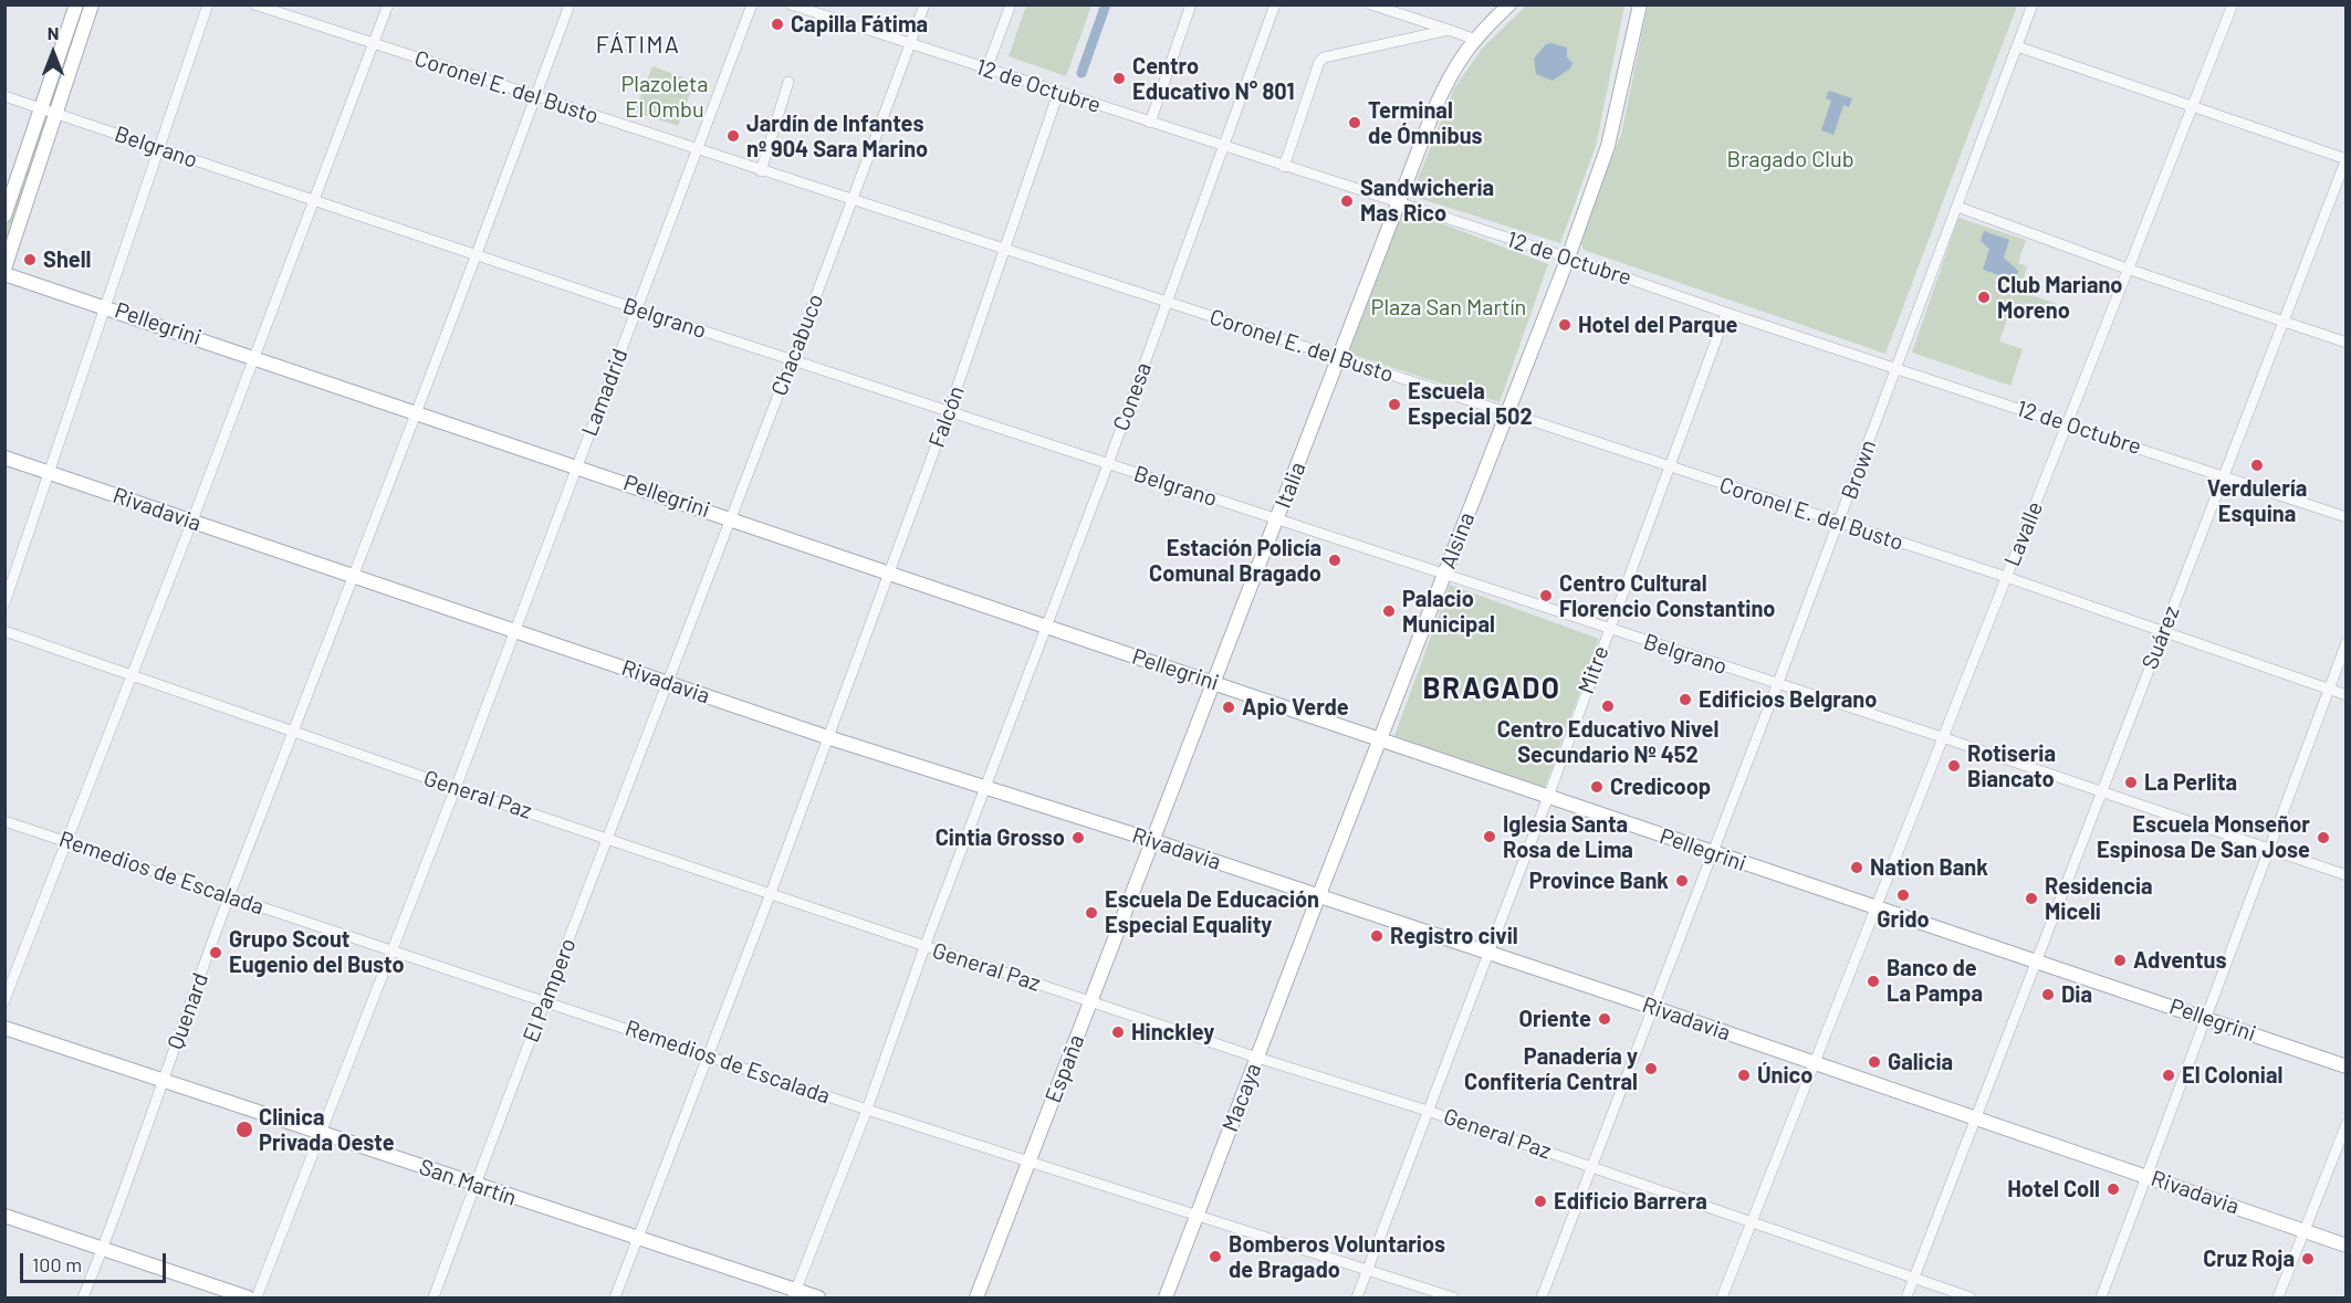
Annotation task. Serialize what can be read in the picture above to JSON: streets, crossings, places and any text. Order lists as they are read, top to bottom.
{
  "streets": {
    "main road": [
      "Pellegrini",
      "Italia",
      "Rivadavia",
      "Alsina",
      "España",
      "Macaya",
      "San Martín"
    ],
    "street": [
      "12 de Octubre",
      "Coronel E. del Busto",
      "Belgrano",
      "Chacabuco",
      "Lamadrid",
      "Conesa",
      "Falcón",
      "Brown",
      "Lavalle",
      "Suárez",
      "Mitre",
      "General Paz",
      "Remedios de Escalada",
      "El Pampero",
      "Quenard"
    ]
  },
  "crossings": [
    ["12 de Octubre", "Chacabuco"],
    ["12 de Octubre", "Conesa"],
    ["12 de Octubre", "Falcón"],
    ["12 de Octubre", "Brown"],
    ["12 de Octubre", "Italia"],
    ["12 de Octubre", "Lavalle"],
    ["12 de Octubre", "Alsina"],
    ["12 de Octubre", "Suárez"],
    ["12 de Octubre", "Mitre"],
    ["Coronel E. del Busto", "Chacabuco"],
    ["Coronel E. del Busto", "Lamadrid"],
    ["Coronel E. del Busto", "Conesa"],
    ["Coronel E. del Busto", "Falcón"],
    ["Coronel E. del Busto", "Brown"],
    ["Coronel E. del Busto", "Italia"],
    ["Coronel E. del Busto", "Lavalle"],
    ["Coronel E. del Busto", "Alsina"],
    ["Coronel E. del Busto", "Suárez"],
    ["Coronel E. del Busto", "Mitre"],
    ["Coronel E. del Busto", "Quenard"],
    ["Belgrano", "Chacabuco"],
    ["Belgrano", "Lamadrid"],
    ["Belgrano", "Conesa"],
    ["Belgrano", "Falcón"],
    ["Belgrano", "Brown"],
    ["Belgrano", "Italia"],
    ["Belgrano", "Lavalle"],
    ["Belgrano", "Alsina"],
    ["Belgrano", "Suárez"],
    ["Belgrano", "Mitre"],
    ["Belgrano", "Quenard"],
    ["Pellegrini", "Chacabuco"],
    ["Pellegrini", "Lamadrid"],
    ["Pellegrini", "Conesa"],
    ["Pellegrini", "Falcón"],
    ["Pellegrini", "Brown"],
    ["Pellegrini", "Italia"],
    ["Pellegrini", "Lavalle"],
    ["Pellegrini", "Alsina"],
    ["Pellegrini", "Suárez"],
    ["Pellegrini", "Mitre"],
    ["Pellegrini", "Quenard"],
    ["Chacabuco", "Rivadavia"],
    ["Chacabuco", "El Pampero"],
    ["Lamadrid", "Rivadavia"],
    ["Lamadrid", "General Paz"],
    ["Lamadrid", "Remedios de Escalada"],
    ["Lamadrid", "San Martín"],
    ["Conesa", "Rivadavia"],
    ["Conesa", "General Paz"],
    ["Conesa", "Remedios de Escalada"],
    ["Conesa", "San Martín"],
    ["Falcón", "Rivadavia"],
    ["Falcón", "General Paz"],
    ["Falcón", "Remedios de Escalada"],
    ["Falcón", "San Martín"],
    ["Brown", "Rivadavia"],
    ["Brown", "General Paz"],
    ["Italia", "Rivadavia"],
    ["Italia", "España"],
    ["Rivadavia", "Lavalle"],
    ["Rivadavia", "Alsina"],
    ["Rivadavia", "Suárez"],
    ["Rivadavia", "Mitre"],
    ["Rivadavia", "El Pampero"],
    ["Rivadavia", "Quenard"],
    ["Rivadavia", "España"],
    ["Rivadavia", "Macaya"],
    ["Lavalle", "General Paz"],
    ["Alsina", "Macaya"],
    ["Suárez", "General Paz"],
    ["Mitre", "General Paz"],
    ["Mitre", "Remedios de Escalada"],
    ["General Paz", "El Pampero"],
    ["General Paz", "Quenard"],
    ["General Paz", "España"],
    ["General Paz", "Macaya"],
    ["Remedios de Escalada", "El Pampero"],
    ["Remedios de Escalada", "Quenard"],
    ["Remedios de Escalada", "España"],
    ["Remedios de Escalada", "Macaya"],
    ["El Pampero", "San Martín"],
    ["Quenard", "San Martín"]
  ],
  "districts": ["FÁTIMA", "BRAGADO"],
  "parks": ["Plazoleta El Ombu", "Bragado Club", "Plaza San Martín"],
  "places": [
    "Capilla Fátima",
    "Centro Educativo N° 801",
    "Terminal de Ómnibus",
    "Jardín de Infantes nº 904 Sara Marino",
    "Sandwicheria Mas Rico",
    "Shell",
    "Club Mariano Moreno",
    "Hotel del Parque",
    "Escuela Especial 502",
    "Verdulería Esquina",
    "Estación Policía Comunal Bragado",
    "Centro Cultural Florencio Constantino",
    "Palacio Municipal",
    "Edificios Belgrano",
    "Centro Educativo Nivel Secundario Nº 452",
    "Apio Verde",
    "Rotiseria Biancato",
    "La Perlita",
    "Credicoop",
    "Iglesia Santa Rosa de Lima",
    "Cintia Grosso",
    "Escuela Monseñor Espinosa De San Jose",
    "Nation Bank",
    "Province Bank",
    "Grido",
    "Residencia Miceli",
    "Escuela De Educación Especial Equality",
    "Registro civil",
    "Grupo Scout Eugenio del Busto",
    "Adventus",
    "Banco de La Pampa",
    "Dia",
    "Oriente",
    "Hinckley",
    "Galicia",
    "Panadería y Confitería Central",
    "Único",
    "El Colonial",
    "Clinica Privada Oeste",
    "Hotel Coll",
    "Edificio Barrera",
    "Bomberos Voluntarios de Bragado",
    "Cruz Roja"
  ],
  "scale_bar": "100 m",
  "north": "top"
}
